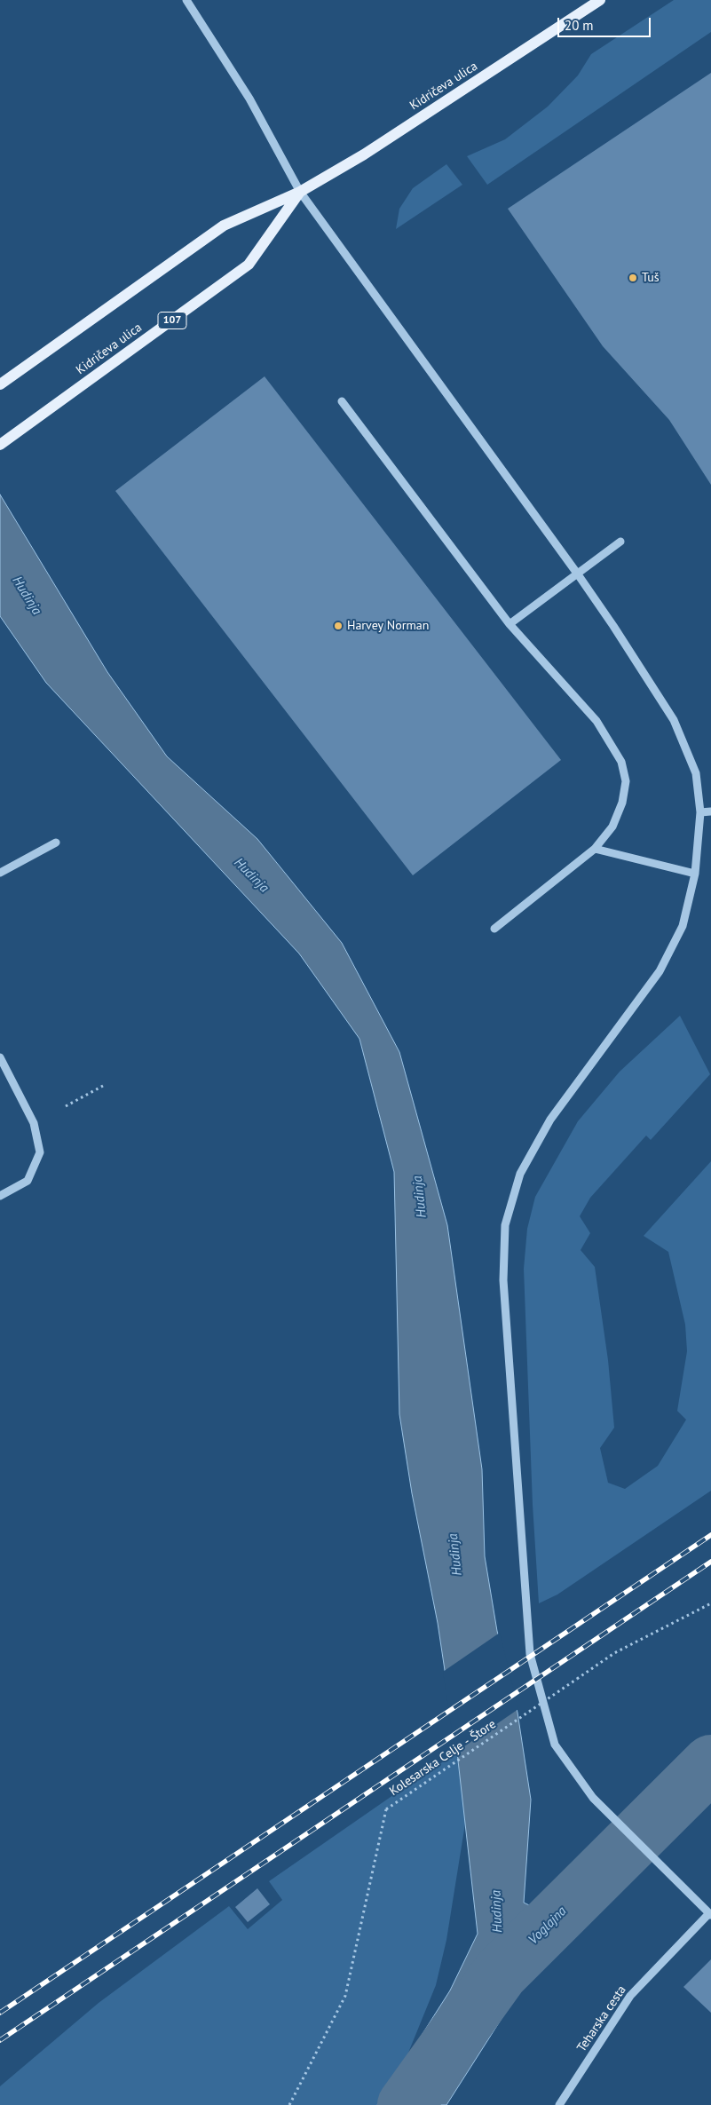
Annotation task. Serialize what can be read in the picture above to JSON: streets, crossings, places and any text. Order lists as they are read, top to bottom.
{
  "streets": {
    "main road": ["Kidričeva ulica", "107"],
    "street": ["Teharska cesta"],
    "path": ["Kolesarska Celje - Štore"]
  },
  "water": ["Hudinja", "Voglajna"],
  "places": ["Tuš", "Harvey Norman"],
  "scale_bar": "20 m"
}
